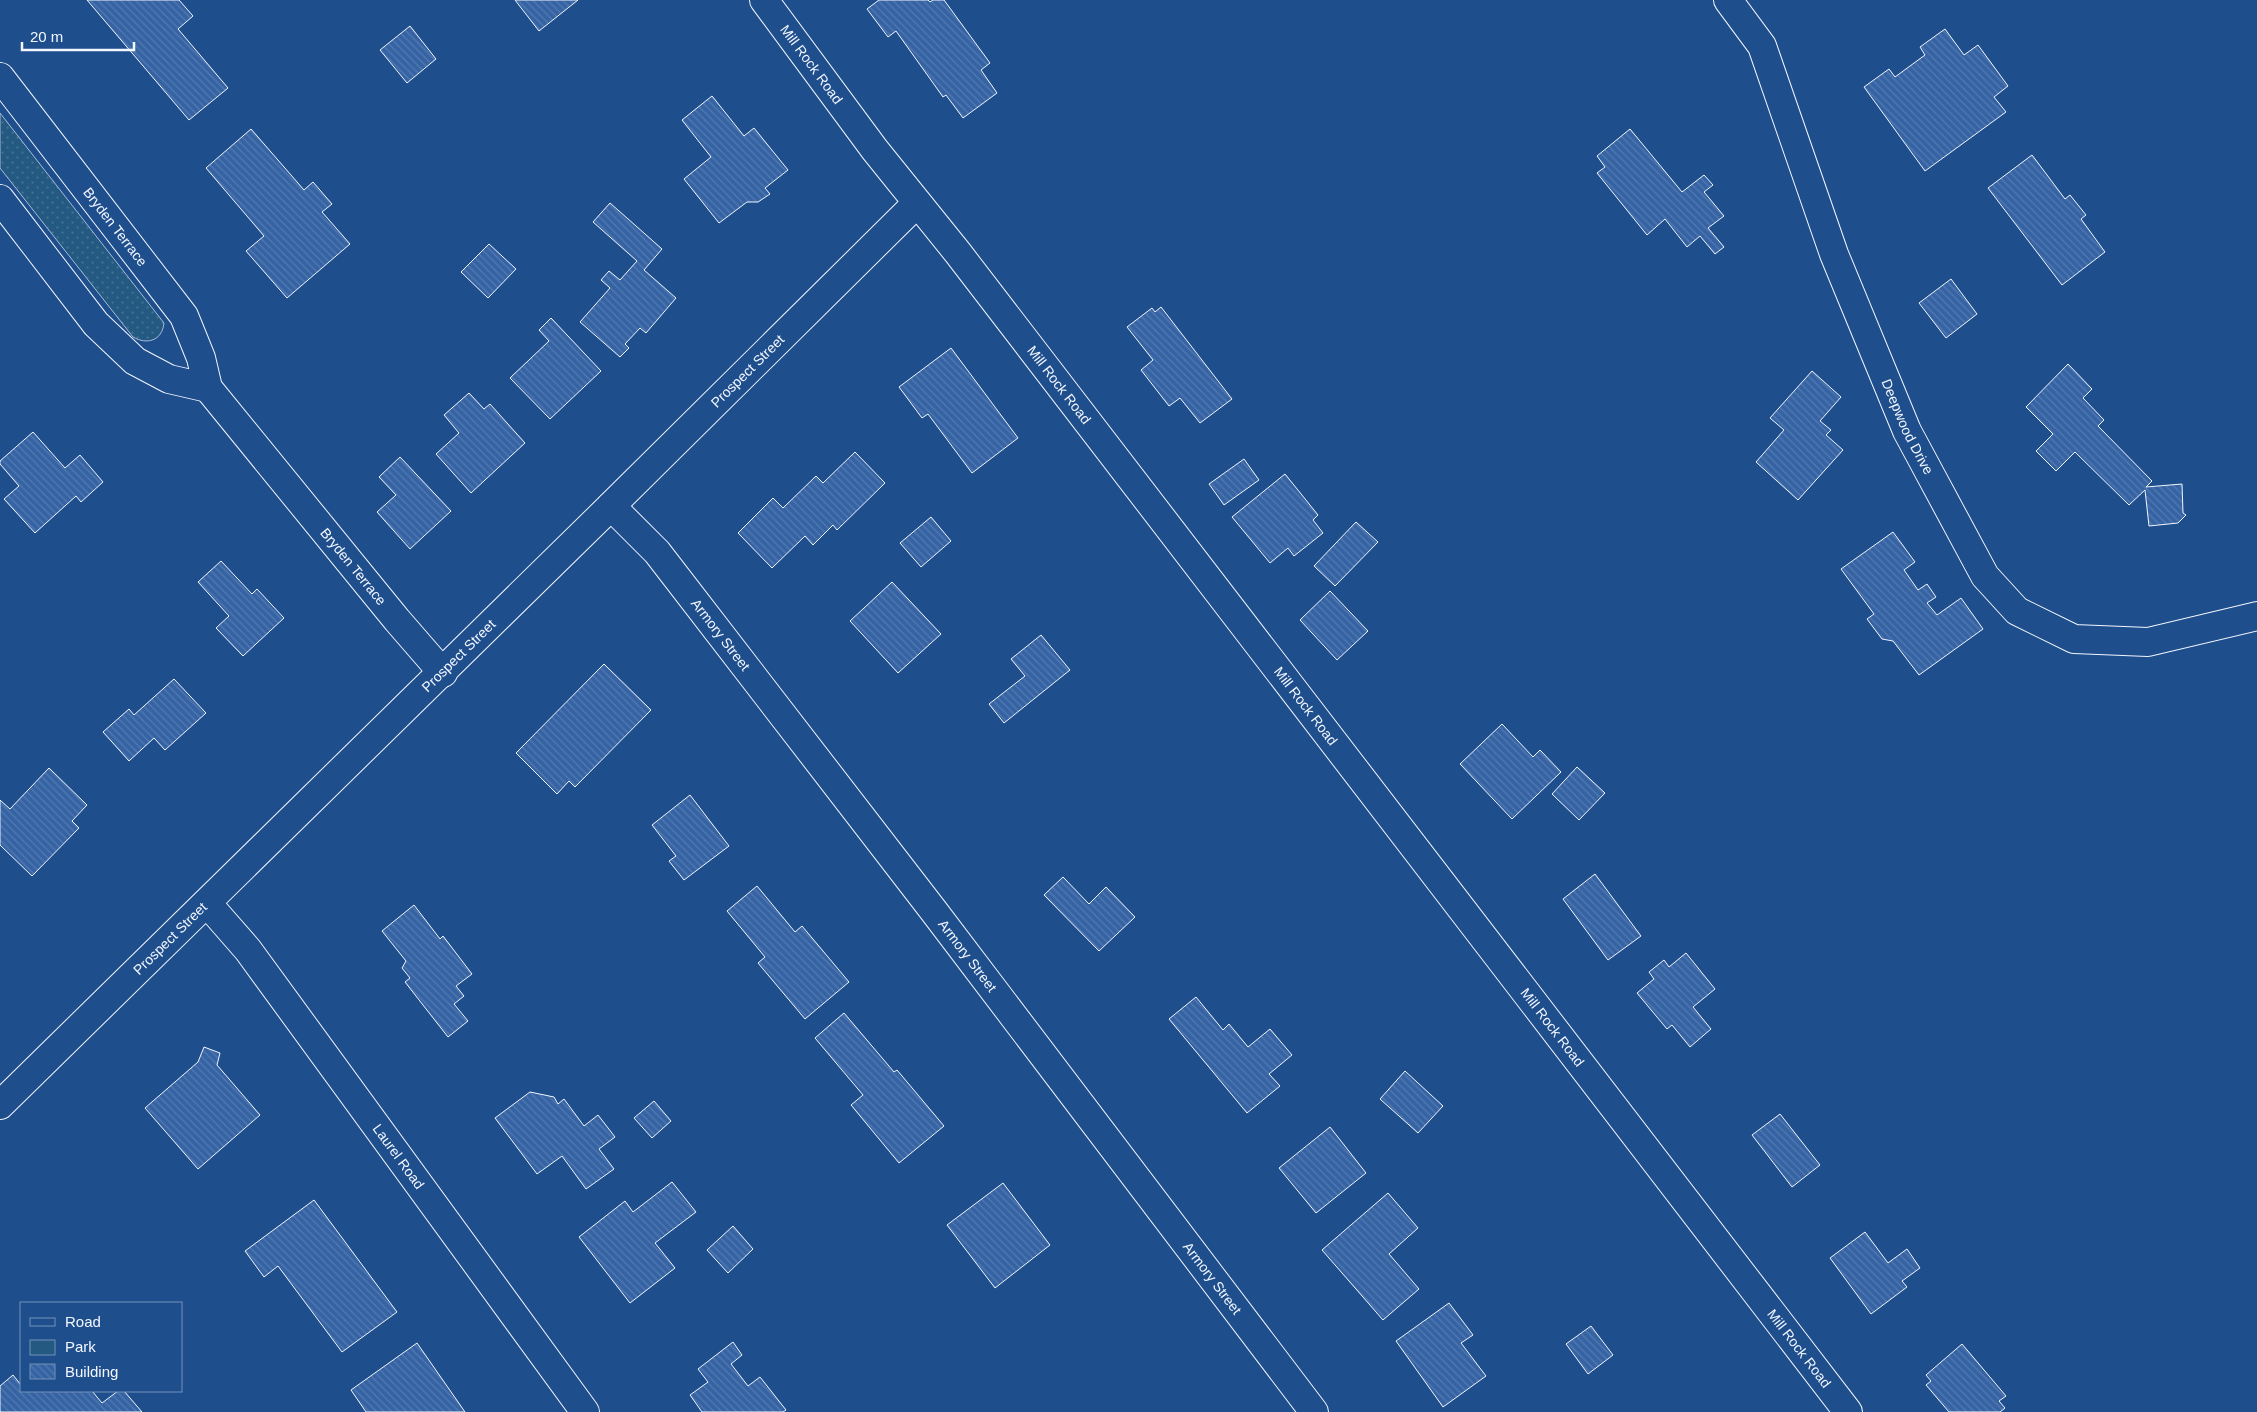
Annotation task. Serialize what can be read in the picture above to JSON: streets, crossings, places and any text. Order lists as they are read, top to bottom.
{
  "streets": {
    "street": [
      "Mill Rock Road",
      "Bryden Terrace",
      "Prospect Street",
      "Deepwood Drive",
      "Armory Street",
      "Laurel Road"
    ]
  },
  "crossings": [
    ["Mill Rock Road", "Prospect Street"],
    ["Bryden Terrace", "Prospect Street"],
    ["Prospect Street", "Armory Street"],
    ["Prospect Street", "Laurel Road"]
  ],
  "legend": ["Road", "Park", "Building"],
  "scale_bar": "20 m"
}
